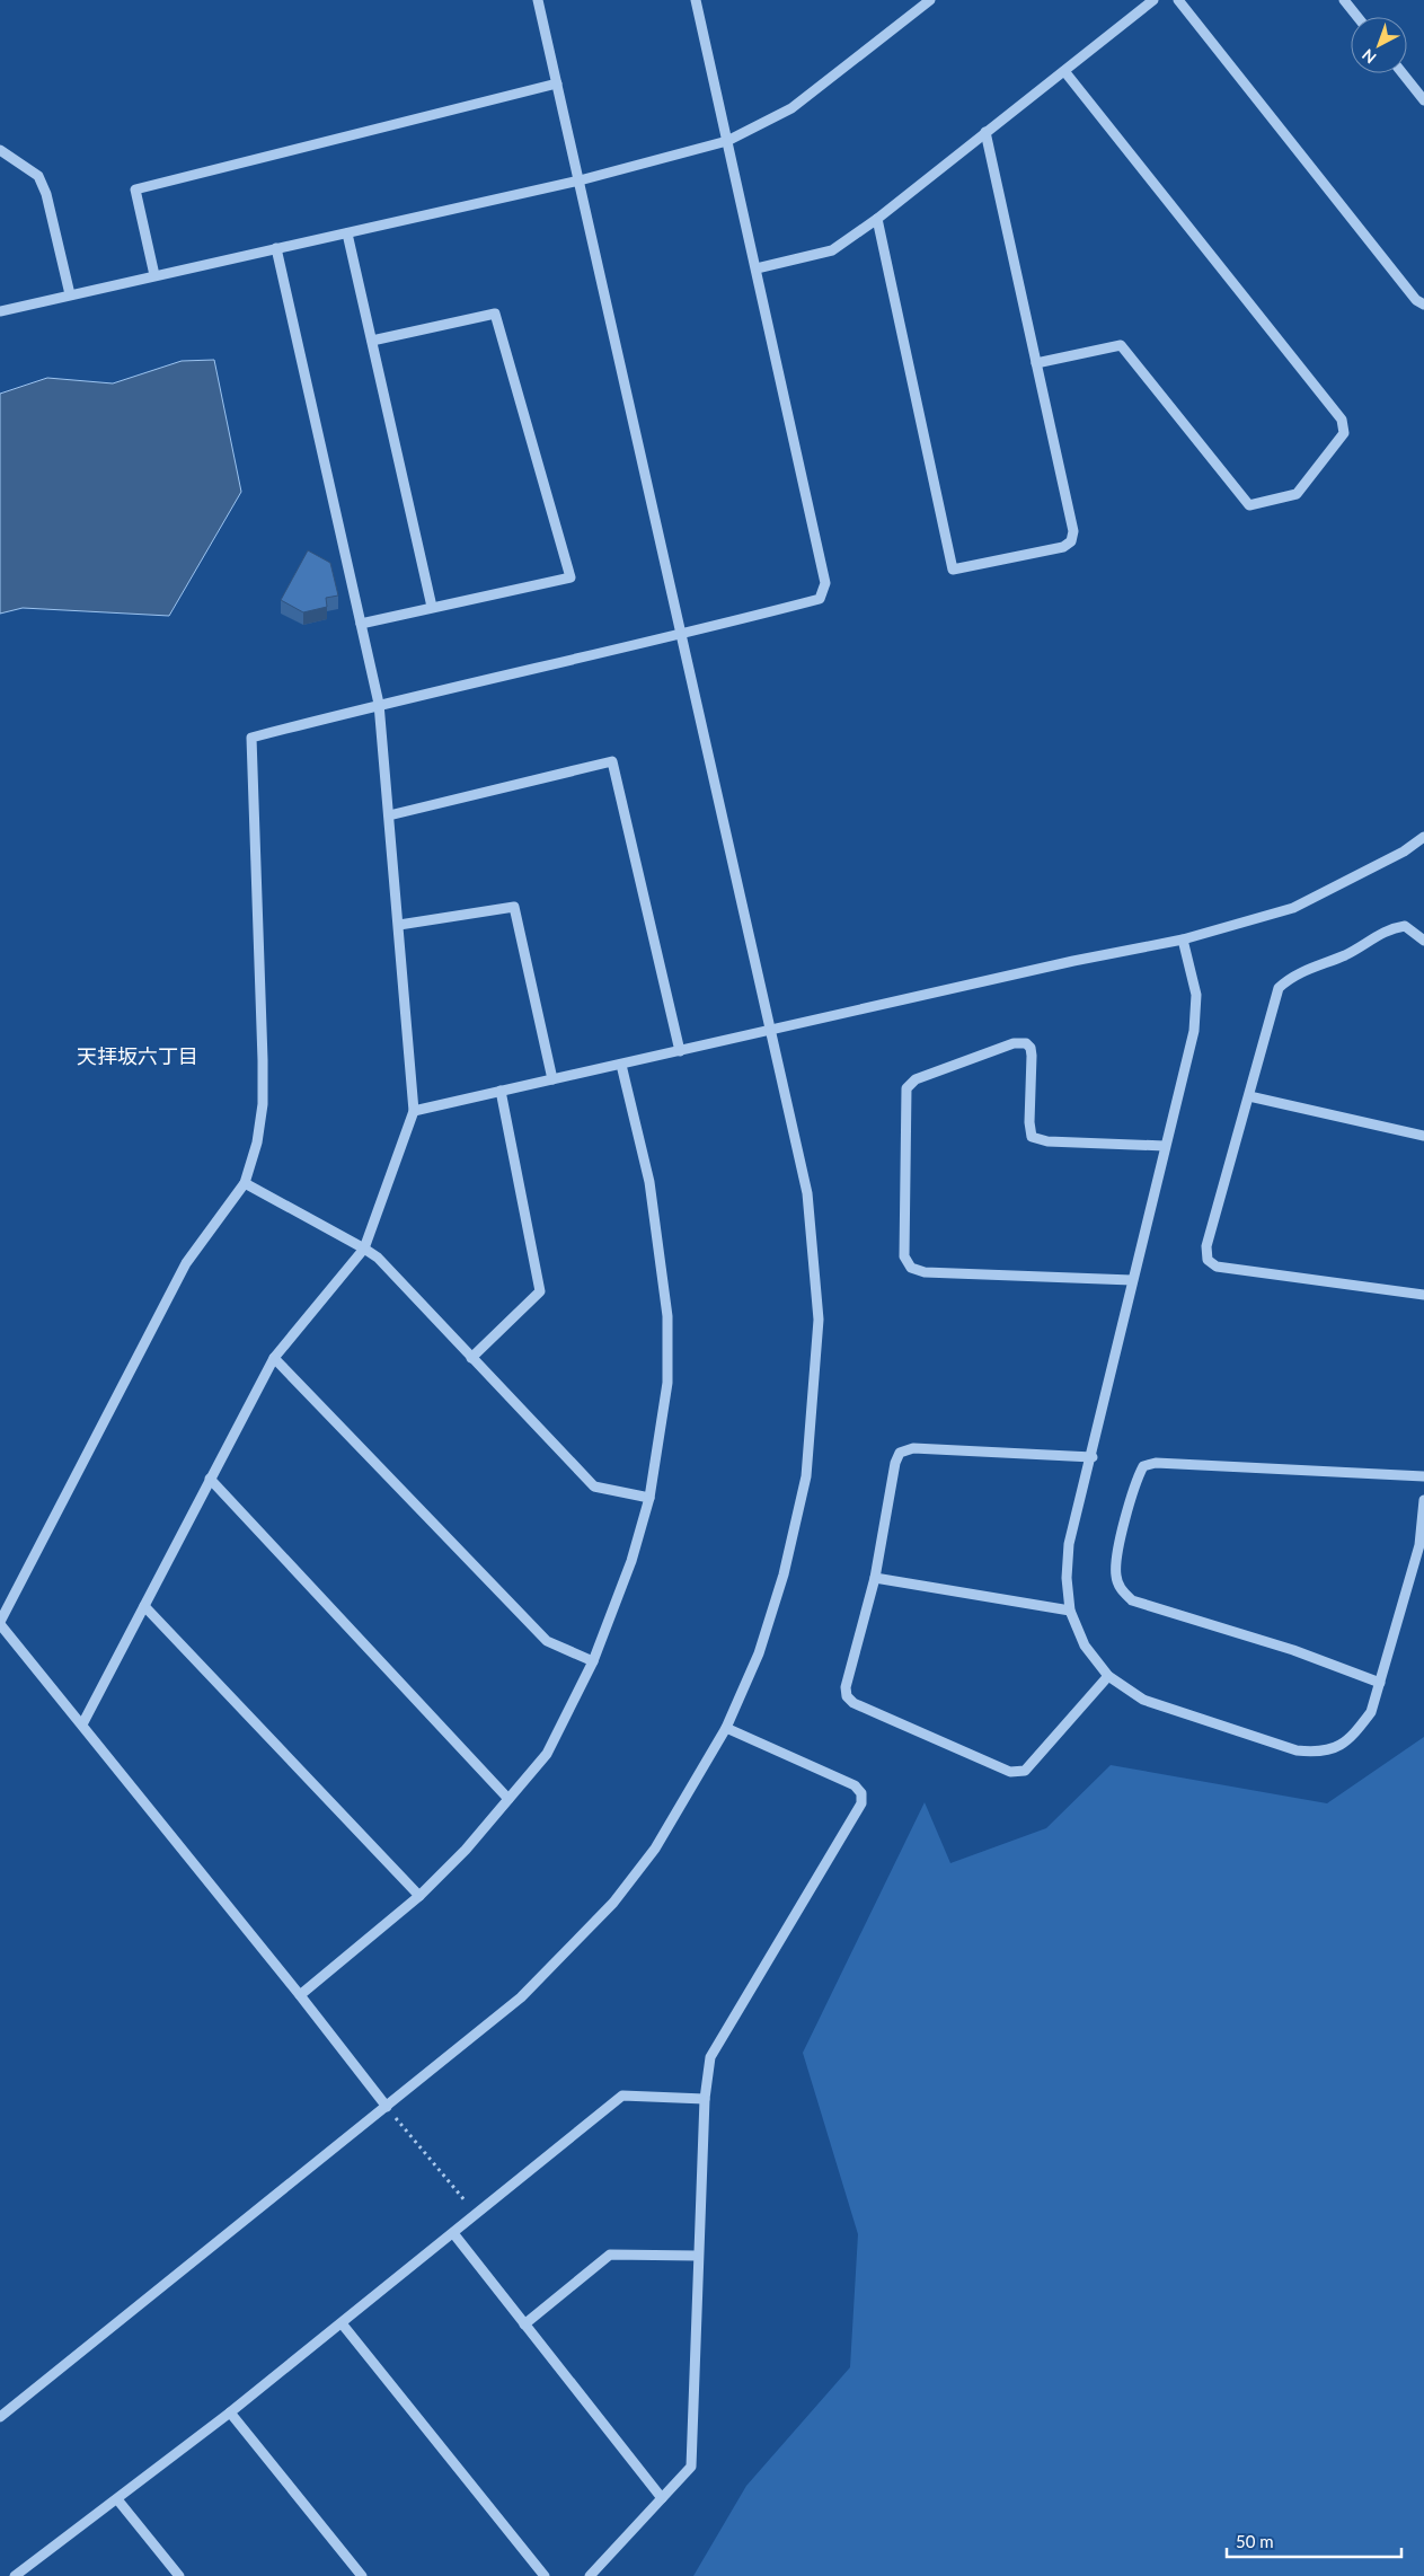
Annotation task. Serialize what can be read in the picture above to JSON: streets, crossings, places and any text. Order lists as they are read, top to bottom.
{
  "districts": ["天拝坂六丁目"],
  "scale_bar": "50 m",
  "north": "bottom left"
}
